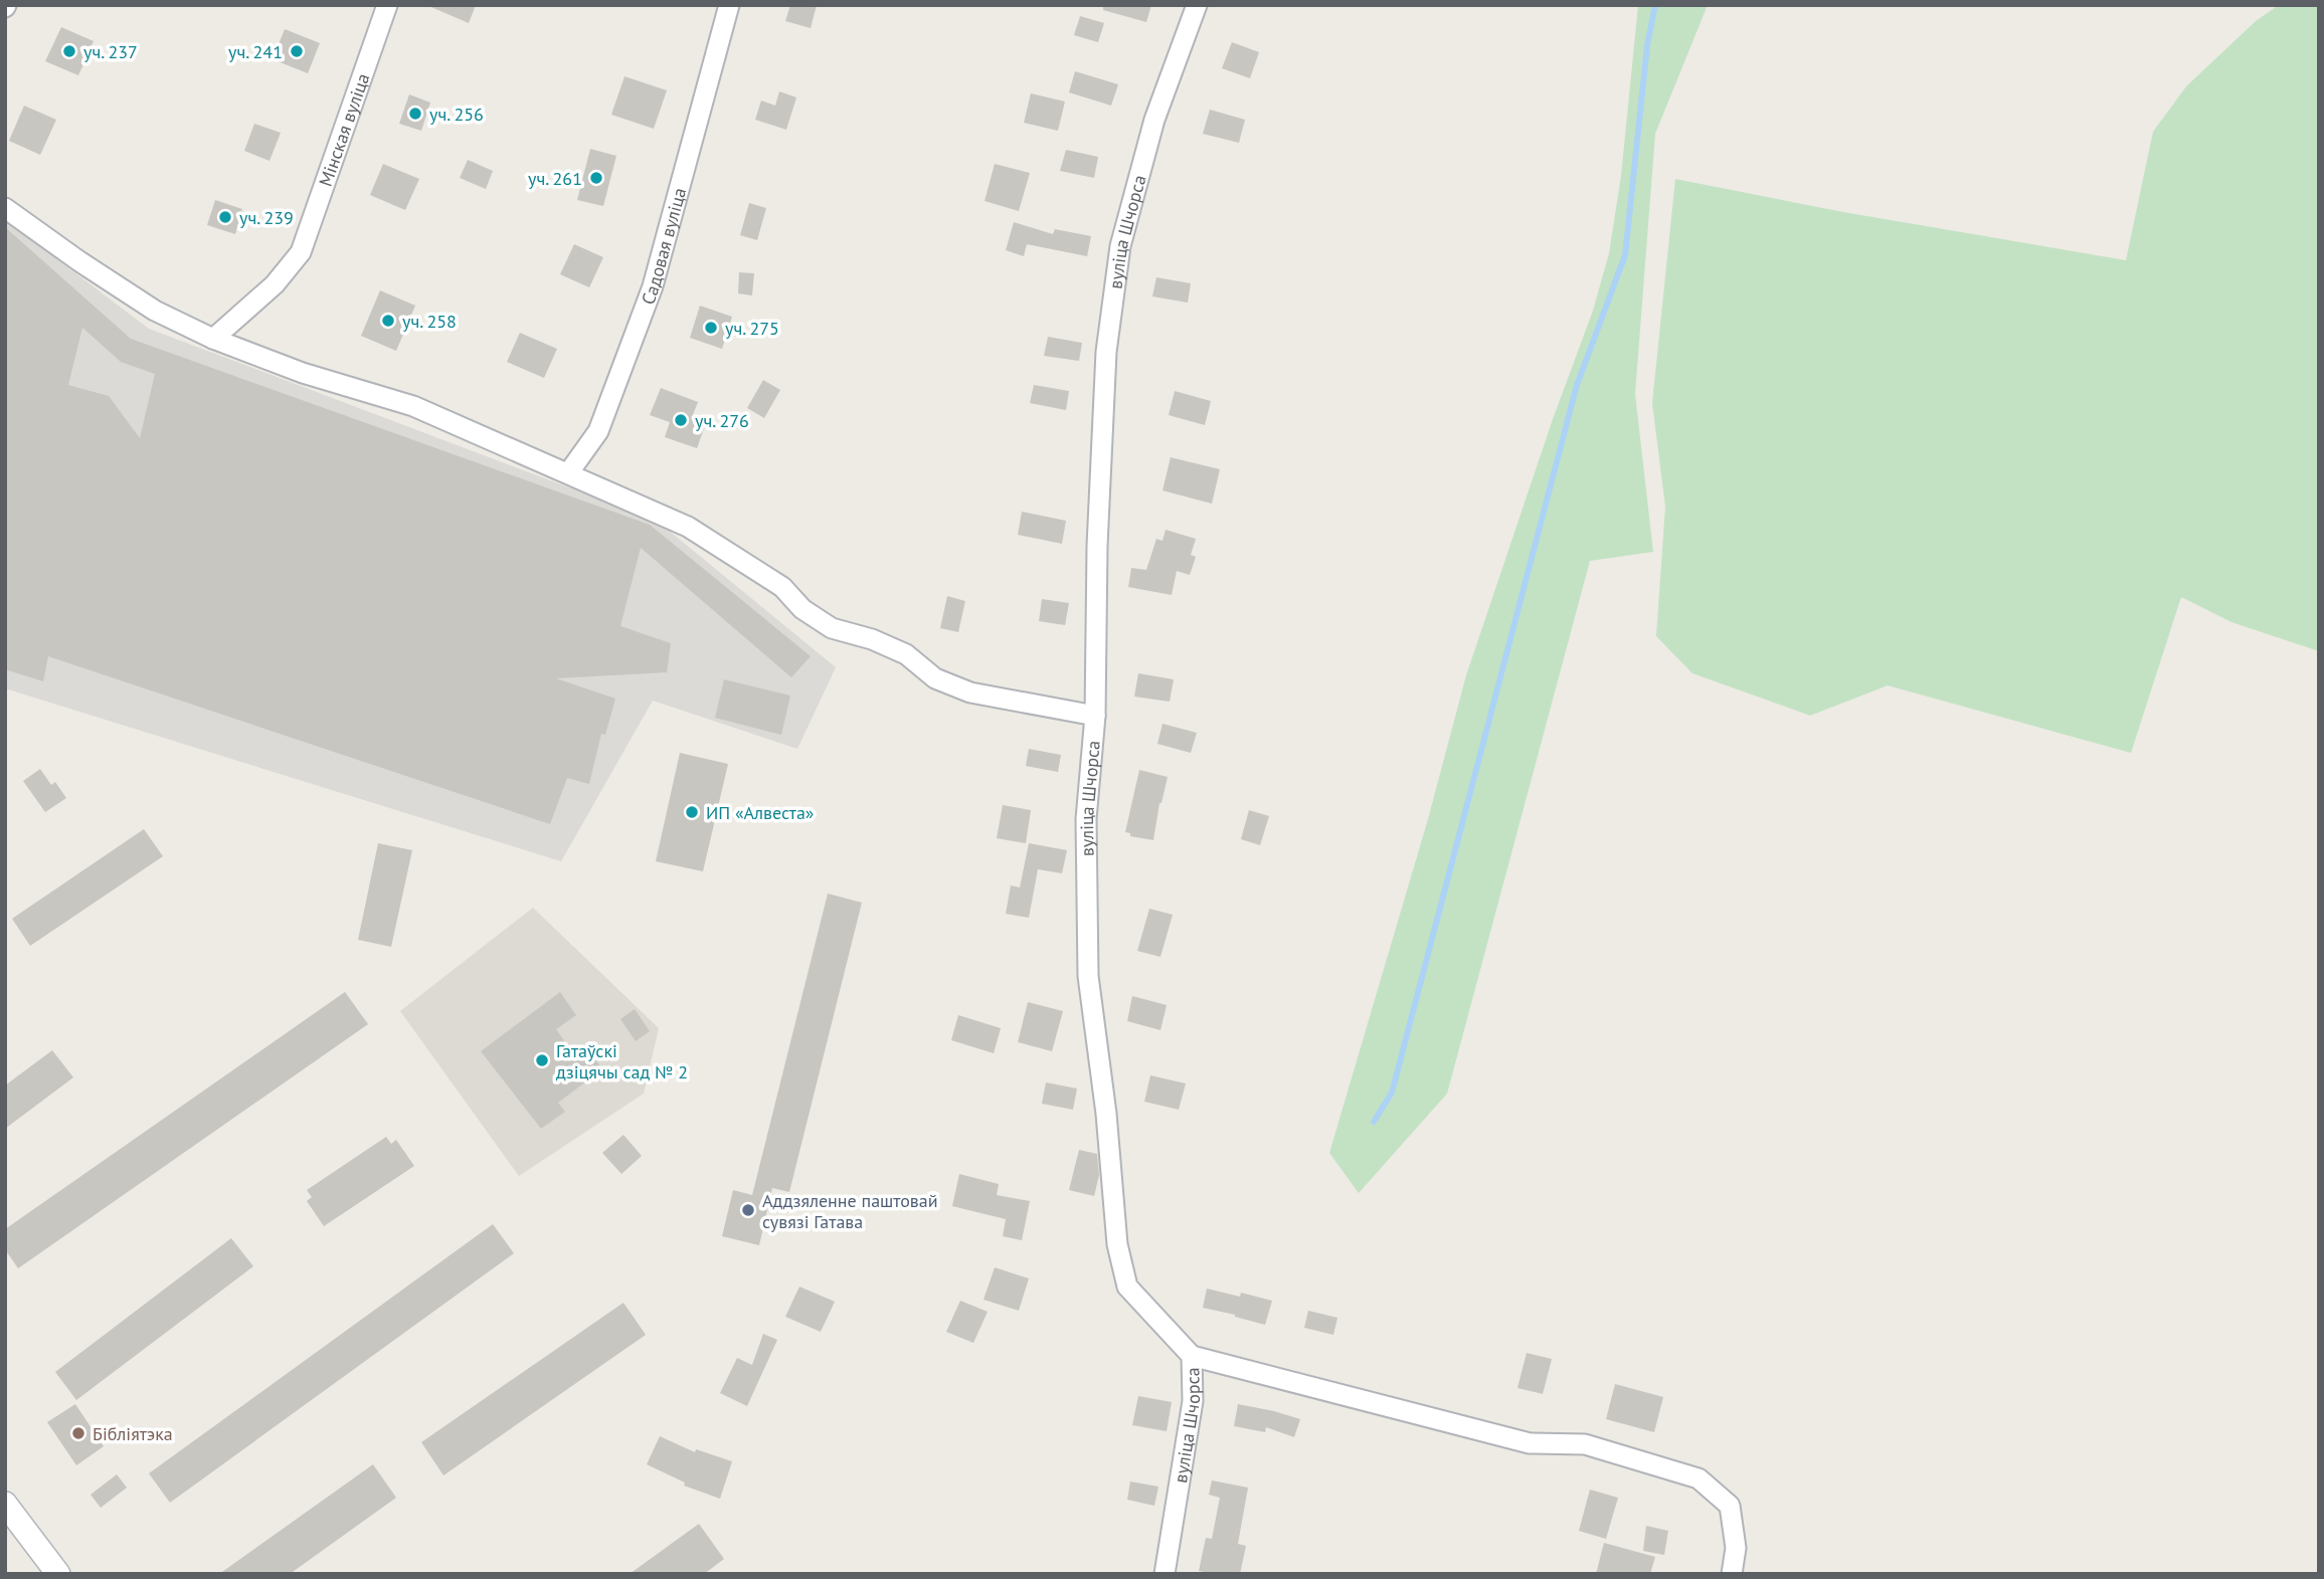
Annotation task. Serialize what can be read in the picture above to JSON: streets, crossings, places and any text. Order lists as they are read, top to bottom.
{
  "streets": {
    "street": ["Мінская вуліца", "вуліца Шчорса", "Садовая вуліца"]
  },
  "places": [
    "уч. 237",
    "уч. 241",
    "уч. 256",
    "уч. 261",
    "уч. 239",
    "уч. 258",
    "уч. 275",
    "уч. 276",
    "ИП «Алвеста»",
    "Гатаўскі дзіцячы сад № 2",
    "Аддзяленне паштовай сувязі Гатава",
    "Бібліятэка"
  ]
}
